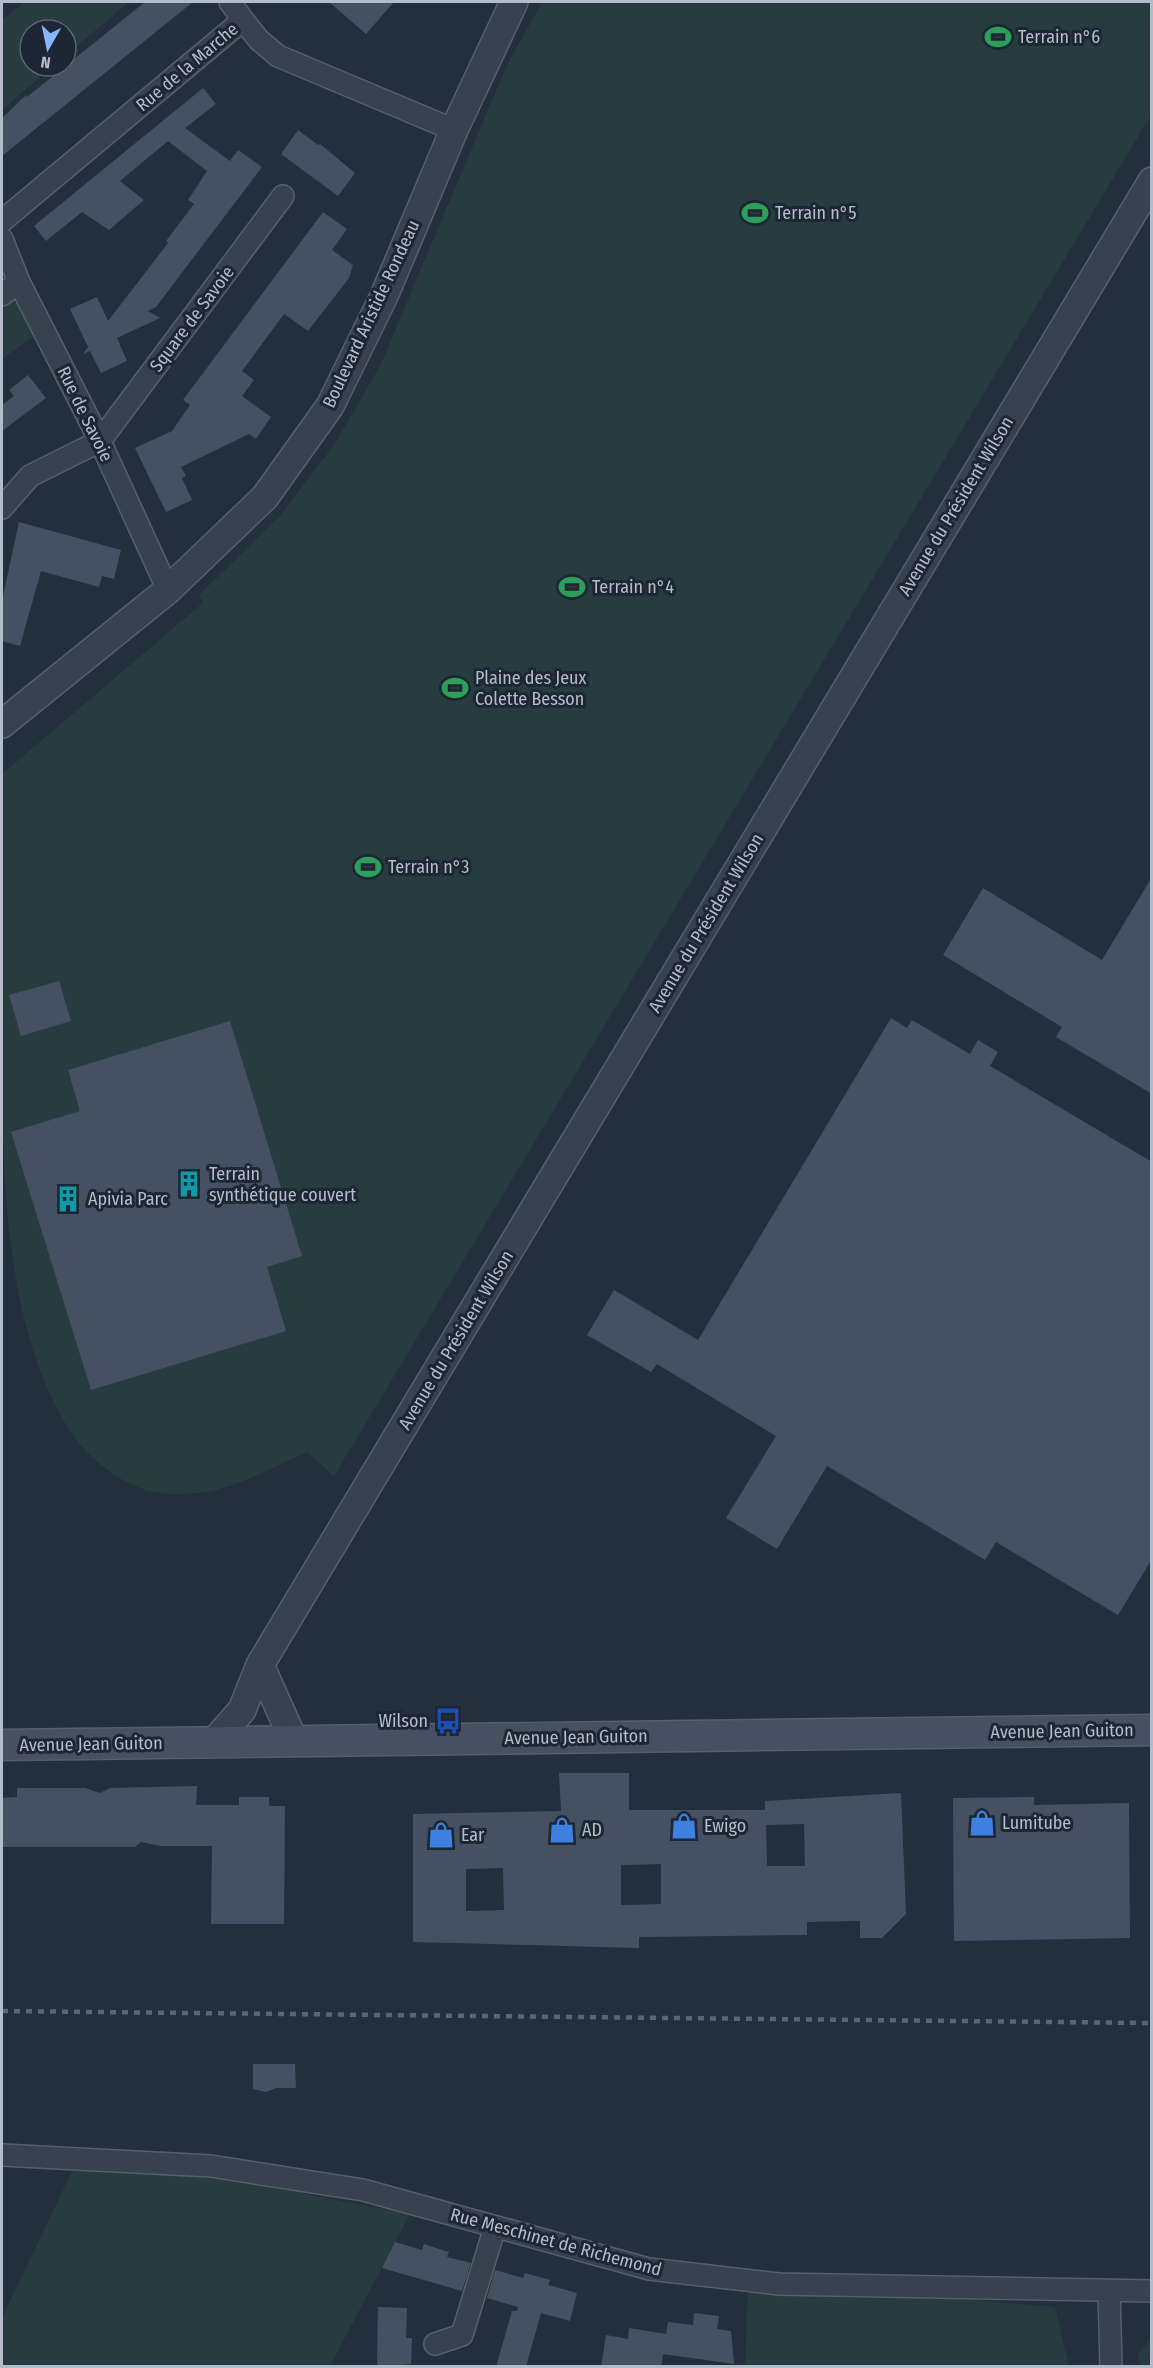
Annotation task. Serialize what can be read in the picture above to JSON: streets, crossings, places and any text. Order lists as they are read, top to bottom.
{
  "streets": {
    "main road": ["Avenue Jean Guiton"],
    "street": [
      "Rue de la Marche",
      "Boulevard Aristide Rondeau",
      "Square de Savoie",
      "Rue de Savoie",
      "Avenue du Président Wilson",
      "Rue Meschinet de Richemond"
    ]
  },
  "crossings": [
    ["Rue de la Marche", "Boulevard Aristide Rondeau"],
    ["Boulevard Aristide Rondeau", "Rue de Savoie"],
    ["Square de Savoie", "Rue de Savoie"],
    ["Avenue du Président Wilson", "Avenue Jean Guiton"]
  ],
  "places": {
    "sports": [
      "Terrain n°6",
      "Terrain n°5",
      "Terrain n°4",
      "Plaine des Jeux Colette Besson",
      "Terrain n°3"
    ],
    "building": ["Terrain synthétique couvert", "Apivia Parc"],
    "bus stop": ["Wilson"],
    "shop": [
      "Lumitube",
      "Ewigo",
      "AD",
      "Ear"
    ]
  },
  "north": "bottom"
}
